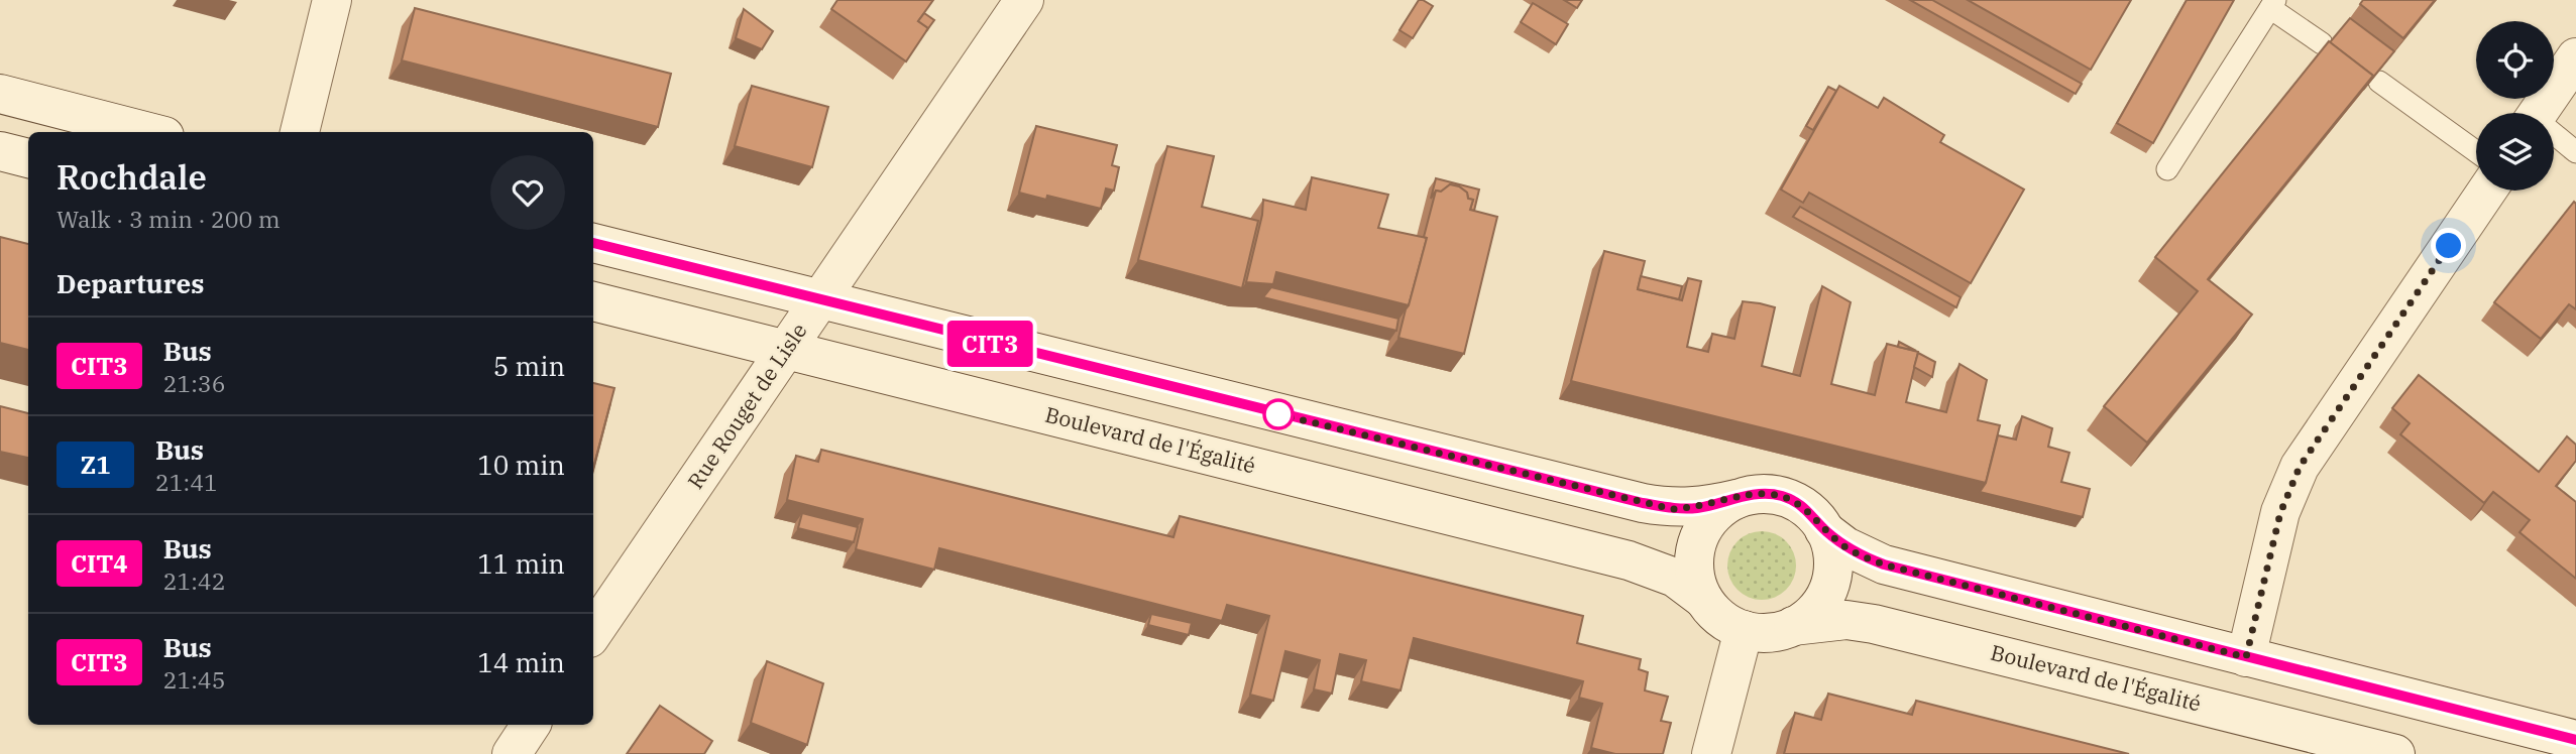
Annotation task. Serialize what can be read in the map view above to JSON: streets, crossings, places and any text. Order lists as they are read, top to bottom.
{
  "streets": {
    "main road": ["Rue Rouget de Lisle", "Boulevard de l'Égalité"]
  },
  "crossings": [
    ["Rue Rouget de Lisle", "Boulevard de l'Égalité"]
  ],
  "lines": ["bus line CIT3"],
  "page": {
    "on_map": "CIT3",
    "heading": [
      ["Rochdale", "Walk · 3 min · 200 m"],
      "Departures"
    ],
    "list": [
      {
        "mark": "CIT3",
        "name": "Bus",
        "note": "21:36",
        "value": "5 min"
      },
      {
        "mark": "Z1",
        "name": "Bus",
        "note": "21:41",
        "value": "10 min"
      },
      {
        "mark": "CIT4",
        "name": "Bus",
        "note": "21:42",
        "value": "11 min"
      },
      {
        "mark": "CIT3",
        "name": "Bus",
        "note": "21:45",
        "value": "14 min"
      }
    ]
  }
}
